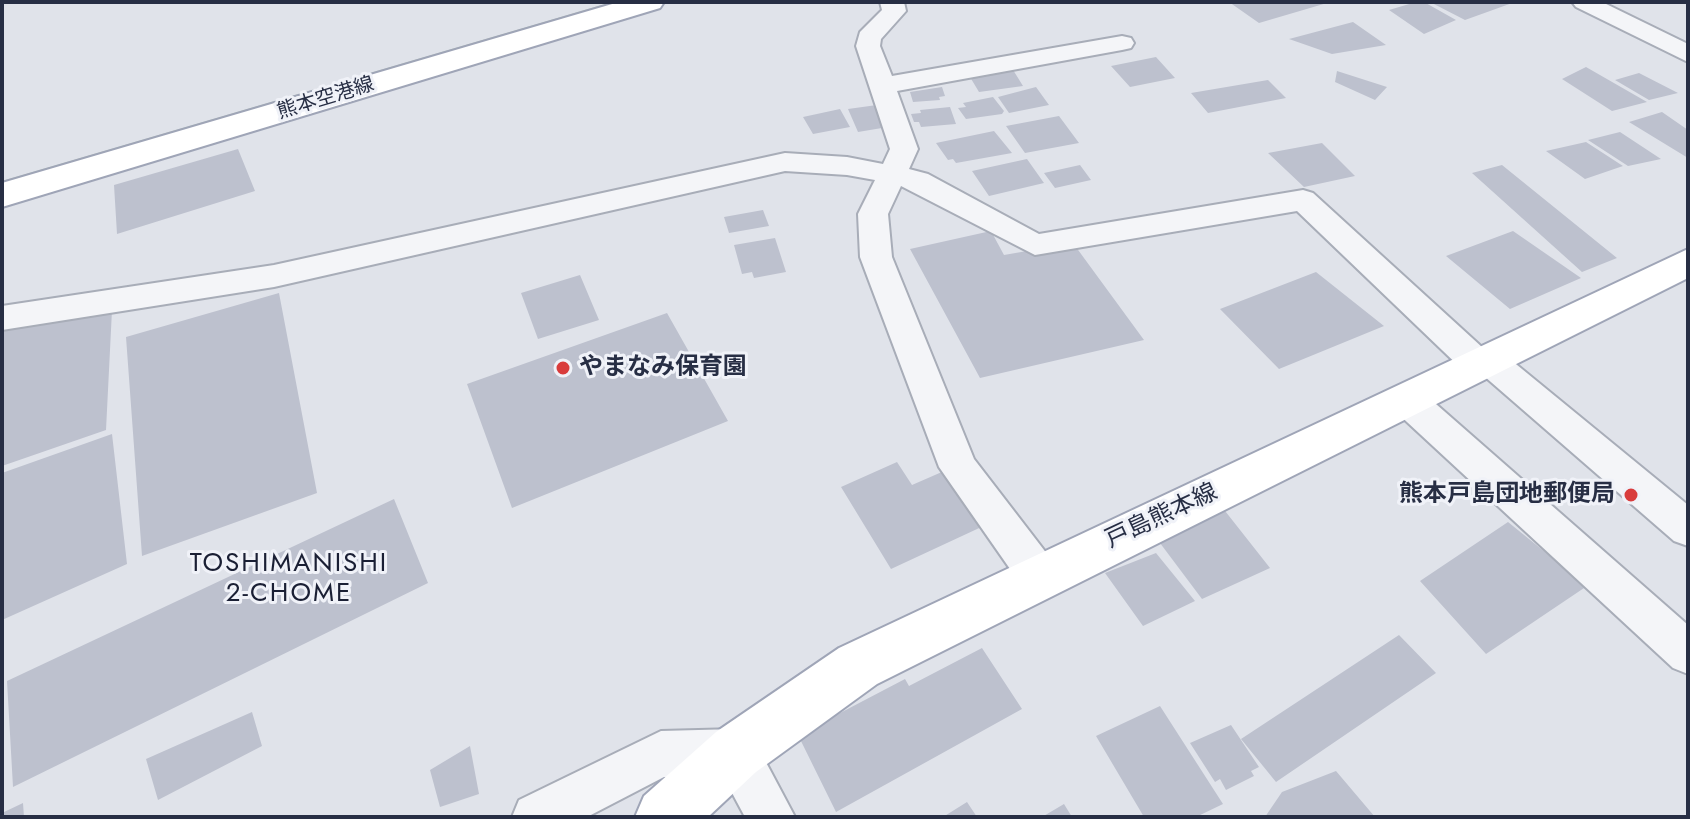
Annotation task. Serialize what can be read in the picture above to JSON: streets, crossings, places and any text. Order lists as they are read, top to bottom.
{
  "streets": {
    "main road": ["熊本空港線", "戸島熊本線"]
  },
  "districts": ["TOSHIMANISHI 2-CHOME"],
  "places": ["やまなみ保育園", "熊本戸島団地郵便局"]
}
